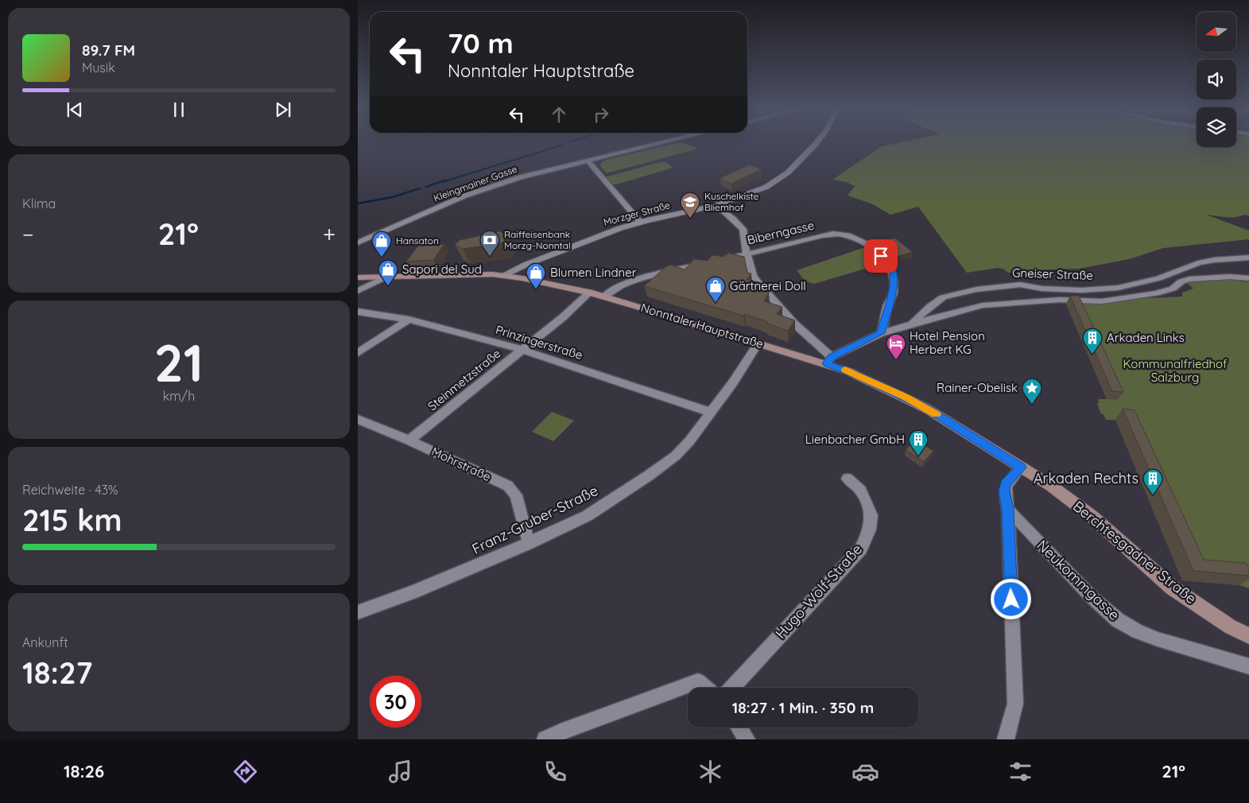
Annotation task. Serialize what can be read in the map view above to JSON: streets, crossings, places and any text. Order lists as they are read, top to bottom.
{
  "streets": {
    "main road": ["Nonntaler Hauptstraße", "Berchtesgadner Straße"],
    "street": [
      "Kleingmainer Gasse",
      "Morzger Straße",
      "Biberngasse",
      "Gneiser Straße",
      "Prinzingerstraße",
      "Steinmetzstraße",
      "Mohrstraße",
      "Franz-Gruber-Straße",
      "Neukommgasse",
      "Hugo-Wolf-Straße"
    ]
  },
  "crossings": [
    ["Morzger Straße", "Nonntaler Hauptstraße"],
    ["Biberngasse", "Gneiser Straße"],
    ["Gneiser Straße", "Nonntaler Hauptstraße"],
    ["Nonntaler Hauptstraße", "Steinmetzstraße"],
    ["Nonntaler Hauptstraße", "Franz-Gruber-Straße"],
    ["Nonntaler Hauptstraße", "Berchtesgadner Straße"],
    ["Prinzingerstraße", "Steinmetzstraße"],
    ["Prinzingerstraße", "Franz-Gruber-Straße"],
    ["Steinmetzstraße", "Mohrstraße"],
    ["Mohrstraße", "Franz-Gruber-Straße"]
  ],
  "parks": ["Kommunalfriedhof Salzburg"],
  "places": {
    "school or university": ["Kuschelkiste Bliemhof"],
    "bank": ["Raiffeisenbank Morzg-Nonntal"],
    "shop": [
      "Hansaton",
      "Sapori del Sud",
      "Blumen Lindner",
      "Gärtnerei Doll"
    ],
    "building": ["Arkaden Links", "Lienbacher GmbH", "Arkaden Rechts"],
    "hotel": ["Hotel Pension Herbert KG"],
    "place": ["Rainer-Obelisk"]
  },
  "north": "left",
  "page": {
    "turn": ["70 m", "Nonntaler Hauptstraße"],
    "song": ["89.7 FM", "Musik"],
    "tile": [
      "Klima",
      ["21", "km/h"],
      ["Reichweite · 43%", "215 km"],
      ["Ankunft", "18:27"]
    ],
    "heat": ["−", "21°", "+"],
    "limit": "30",
    "trip": "18:27 · 1 Min. · 350 m",
    "tabs": ["18:26", "21°"]
  }
}
